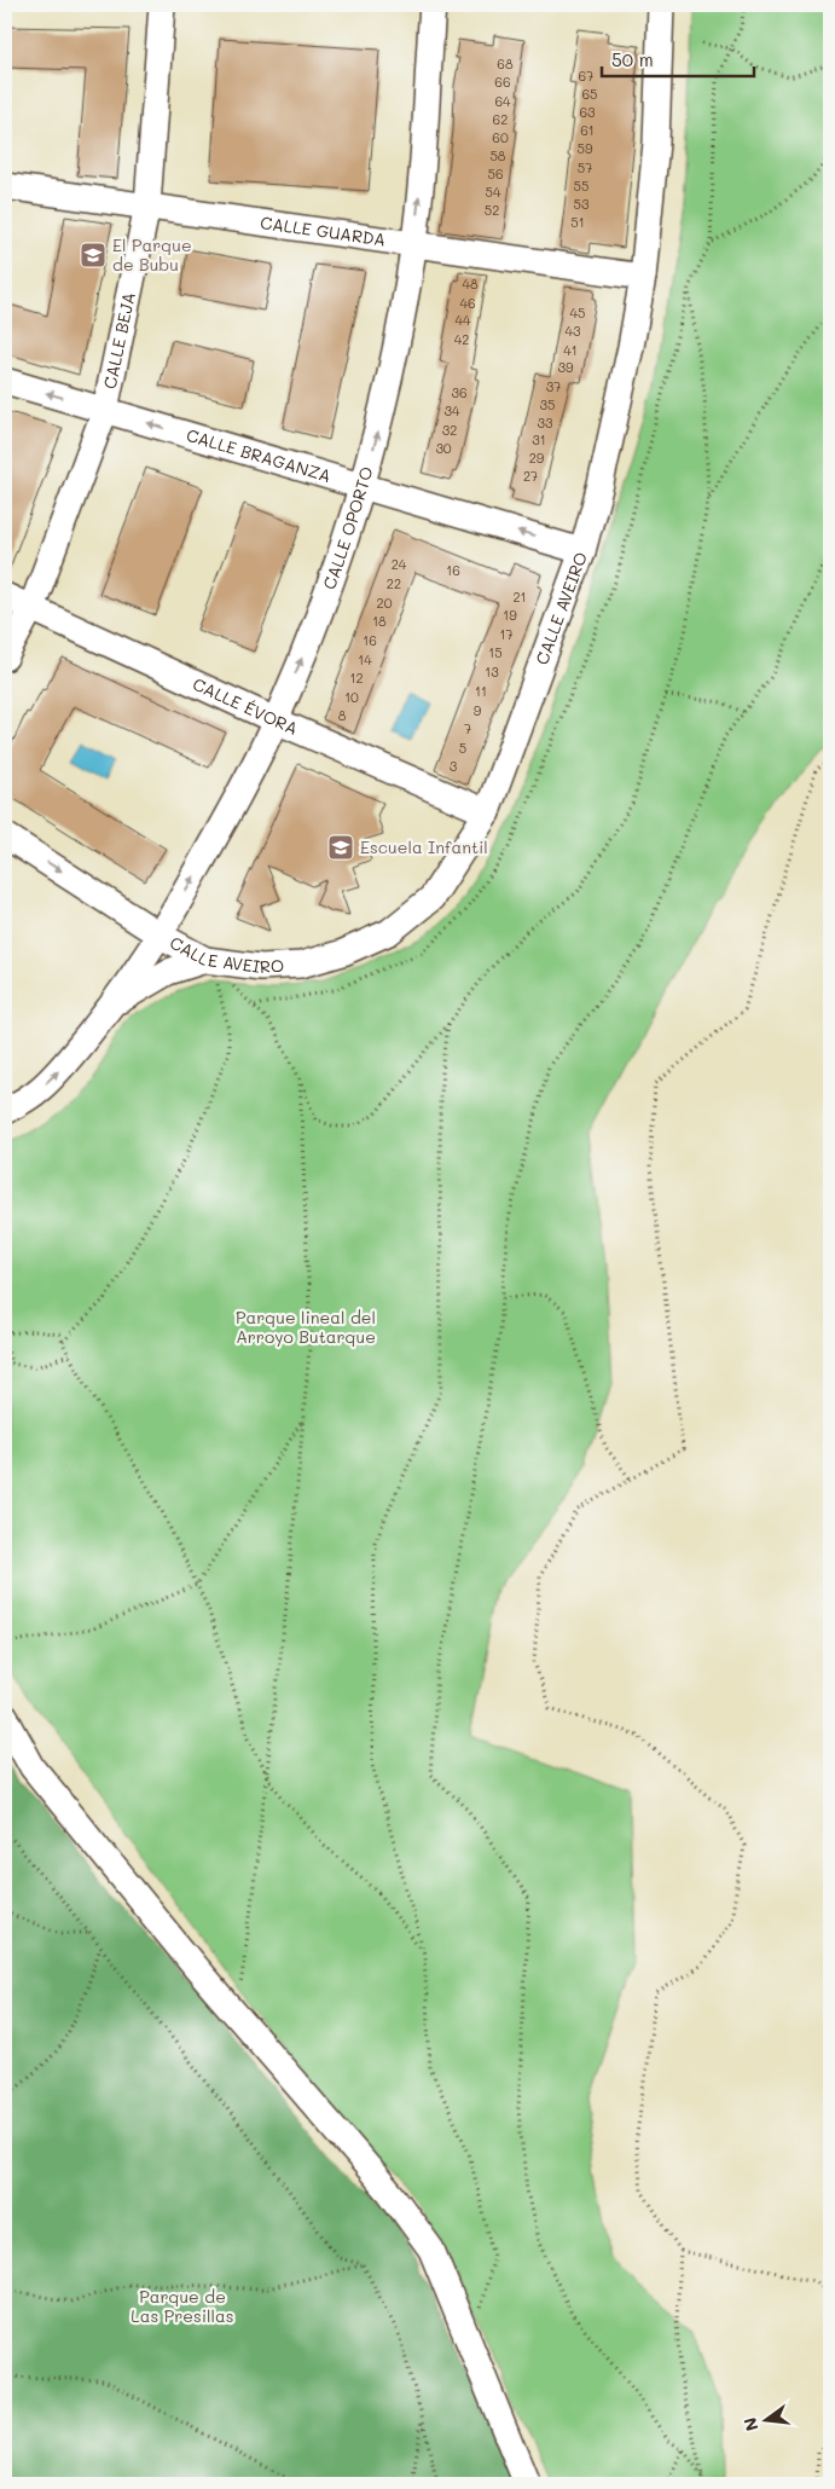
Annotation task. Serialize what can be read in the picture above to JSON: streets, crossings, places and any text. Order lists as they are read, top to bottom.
{
  "streets": {
    "street": [
      "CALLE GUARDA",
      "CALLE BEJA",
      "CALLE BRAGANZA",
      "CALLE OPORTO",
      "CALLE AVEIRO",
      "CALLE ÉVORA"
    ]
  },
  "crossings": [
    ["CALLE GUARDA", "CALLE BEJA"],
    ["CALLE GUARDA", "CALLE OPORTO"],
    ["CALLE GUARDA", "CALLE AVEIRO"],
    ["CALLE BEJA", "CALLE BRAGANZA"],
    ["CALLE BEJA", "CALLE ÉVORA"],
    ["CALLE BRAGANZA", "CALLE OPORTO"],
    ["CALLE BRAGANZA", "CALLE AVEIRO"],
    ["CALLE OPORTO", "CALLE AVEIRO"],
    ["CALLE OPORTO", "CALLE ÉVORA"],
    ["CALLE AVEIRO", "CALLE ÉVORA"]
  ],
  "one_way": ["CALLE BRAGANZA", "CALLE OPORTO"],
  "parks": ["Parque lineal del Arroyo Butarque", "Parque de Las Presillas"],
  "places": {
    "school or university": ["El Parque de Bubu", "Escuela Infantil"]
  },
  "house_numbers": [
    "68",
    "67",
    "66",
    "65",
    "64",
    "63",
    "62",
    "61",
    "60",
    "59",
    "58",
    "57",
    "56",
    "55",
    "54",
    "53",
    "52",
    "51",
    "48",
    "46",
    "45",
    "44",
    "43",
    "42",
    "41",
    "39",
    "37",
    "36",
    "35",
    "34",
    "33",
    "32",
    "31",
    "30",
    "29",
    "27",
    "24",
    "16",
    "22",
    "21",
    "20",
    "19",
    "18",
    "17",
    "16",
    "15",
    "14",
    "13",
    "12",
    "11",
    "10",
    "9",
    "8",
    "7",
    "5",
    "3"
  ],
  "scale_bar": "50 m",
  "north": "left"
}
